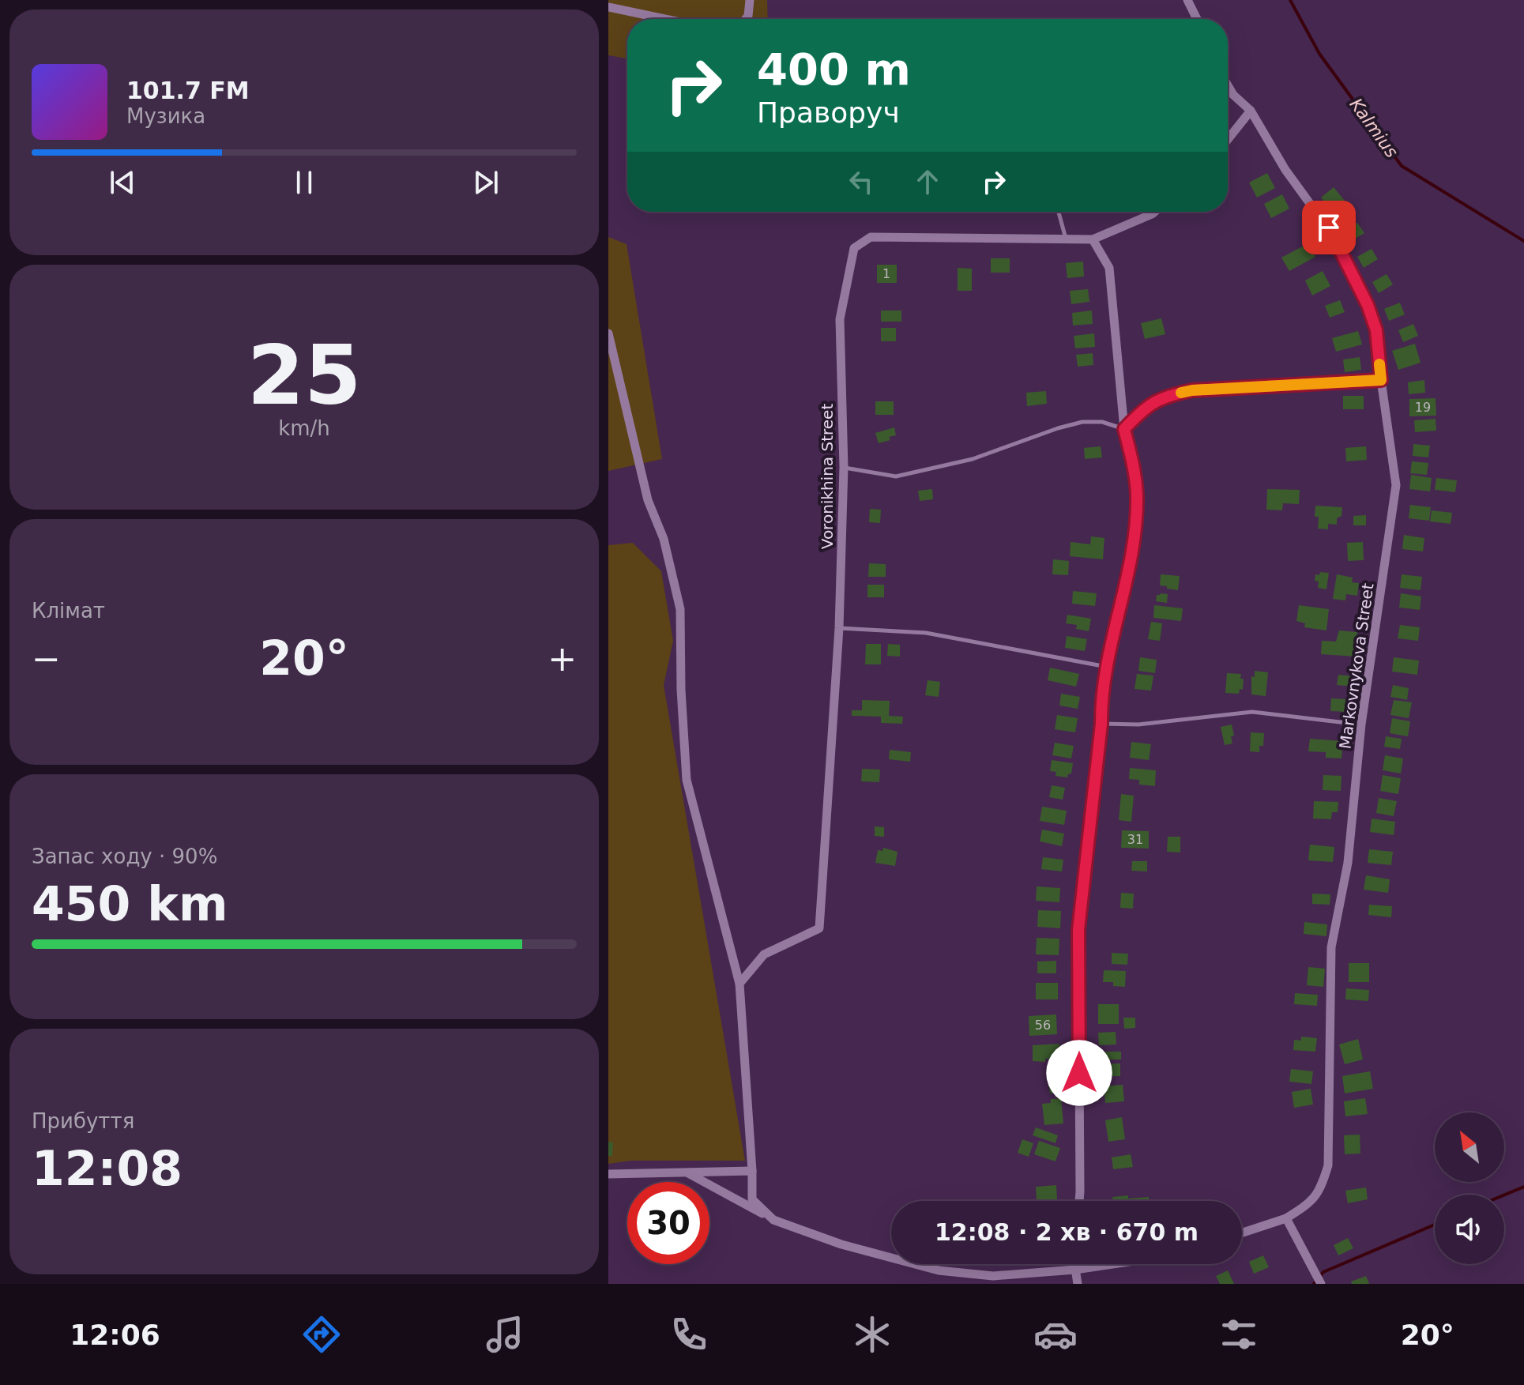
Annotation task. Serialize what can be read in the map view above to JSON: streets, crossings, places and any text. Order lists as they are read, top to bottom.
{
  "streets": {
    "street": ["Voronikhina Street", "Markovnykova Street"]
  },
  "water": ["Kalmius"],
  "house_numbers": [
    "1",
    "19",
    "31",
    "56"
  ],
  "north": "top left",
  "page": {
    "turn": ["400 m", "Праворуч"],
    "song": ["101.7 FM", "Музика"],
    "tile": [
      ["25", "km/h"],
      "Клімат",
      ["Запас ходу · 90%", "450 km"],
      ["Прибуття", "12:08"]
    ],
    "heat": ["−", "20°", "+"],
    "limit": "30",
    "trip": "12:08 · 2 хв · 670 m",
    "tabs": ["12:06", "20°"]
  }
}
